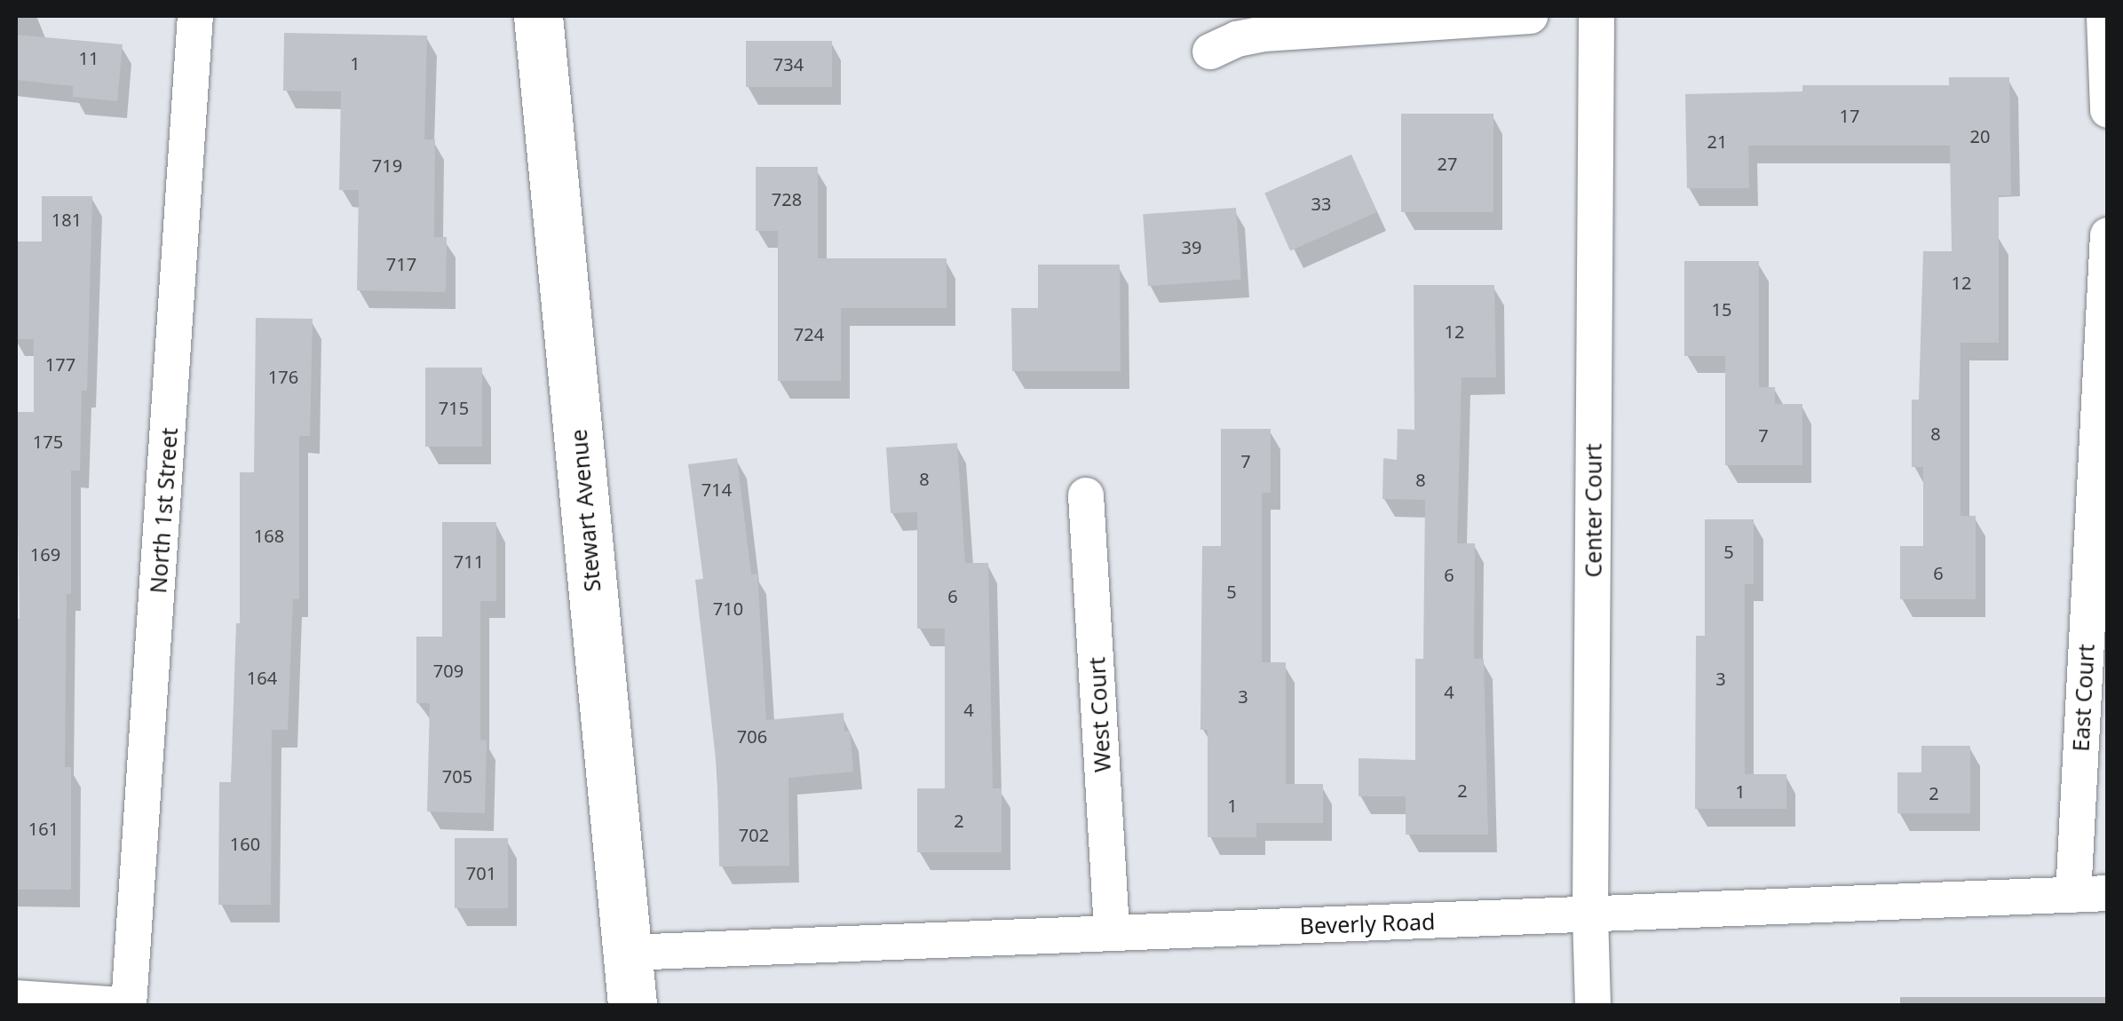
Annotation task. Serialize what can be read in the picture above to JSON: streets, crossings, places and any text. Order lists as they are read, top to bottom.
{
  "streets": {
    "main road": ["Stewart Avenue"],
    "street": [
      "North 1st Street",
      "Center Court",
      "East Court",
      "West Court",
      "Beverly Road"
    ]
  },
  "crossings": [
    ["Stewart Avenue", "Beverly Road"],
    ["Center Court", "Beverly Road"],
    ["East Court", "Beverly Road"],
    ["West Court", "Beverly Road"]
  ],
  "house_numbers": [
    "11",
    "1",
    "734",
    "17",
    "20",
    "21",
    "27",
    "719",
    "728",
    "33",
    "181",
    "39",
    "717",
    "12",
    "15",
    "12",
    "724",
    "177",
    "176",
    "715",
    "8",
    "7",
    "175",
    "7",
    "8",
    "8",
    "714",
    "168",
    "5",
    "169",
    "711",
    "6",
    "6",
    "5",
    "6",
    "710",
    "709",
    "164",
    "3",
    "4",
    "3",
    "4",
    "706",
    "705",
    "2",
    "1",
    "2",
    "1",
    "2",
    "161",
    "702",
    "160",
    "701"
  ]
}
